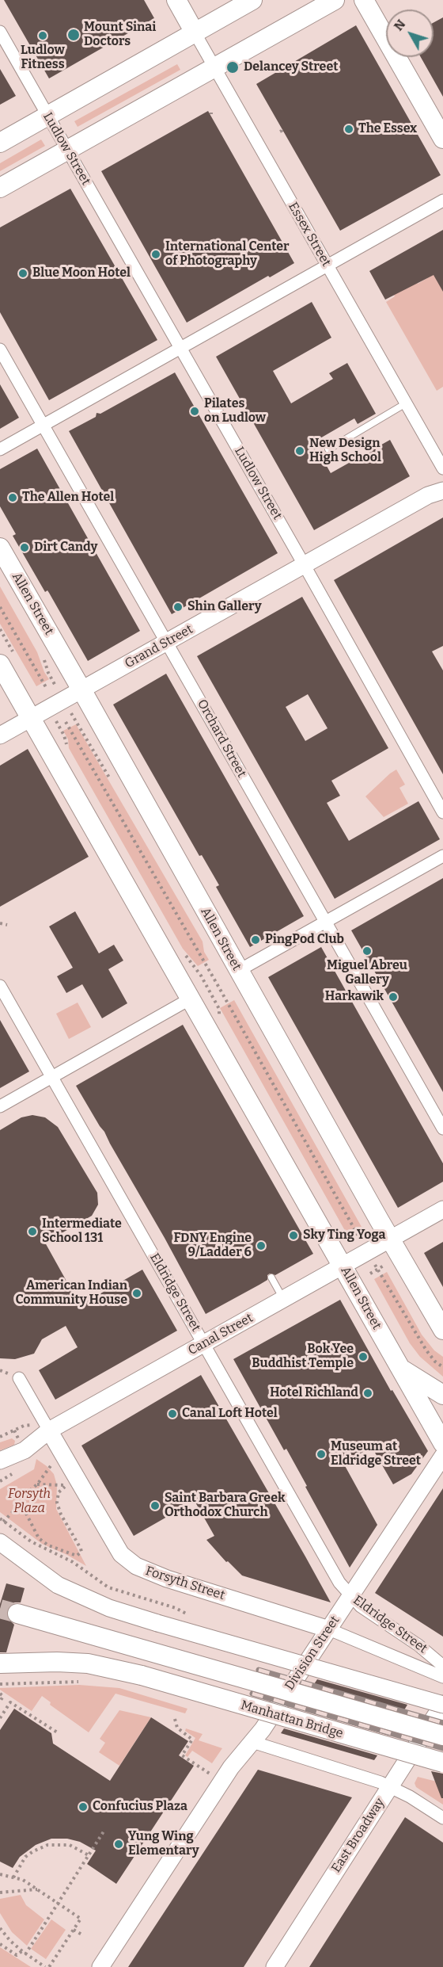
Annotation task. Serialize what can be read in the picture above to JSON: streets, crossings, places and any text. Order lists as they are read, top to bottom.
{
  "streets": {
    "main road": [
      "Essex Street",
      "Allen Street",
      "Grand Street",
      "Canal Street",
      "Forsyth Street",
      "Division Street",
      "Manhattan Bridge",
      "East Broadway"
    ],
    "street": ["Ludlow Street", "Orchard Street", "Eldridge Street"]
  },
  "crossings": [
    ["Ludlow Street", "Grand Street"],
    ["Allen Street", "Grand Street"],
    ["Allen Street", "Canal Street"],
    ["Grand Street", "Orchard Street"],
    ["Eldridge Street", "Canal Street"],
    ["Eldridge Street", "Division Street"],
    ["Canal Street", "Forsyth Street"],
    ["Forsyth Street", "Division Street"]
  ],
  "parks": ["Forsyth Plaza"],
  "places": [
    "Mount Sinai Doctors",
    "Ludlow Fitness",
    "Delancey Street",
    "The Essex",
    "International Center of Photography",
    "Blue Moon Hotel",
    "Pilates on Ludlow",
    "New Design High School",
    "The Allen Hotel",
    "Dirt Candy",
    "Shin Gallery",
    "PingPod Club",
    "Miguel Abreu Gallery",
    "Harkawik",
    "Intermediate School 131",
    "Sky Ting Yoga",
    "FDNY Engine 9/Ladder 6",
    "American Indian Community House",
    "Bok Yee Buddhist Temple",
    "Hotel Richland",
    "Canal Loft Hotel",
    "Museum at Eldridge Street",
    "Saint Barbara Greek Orthodox Church",
    "Confucius Plaza",
    "Yung Wing Elementary"
  ],
  "north": "top left"
}
